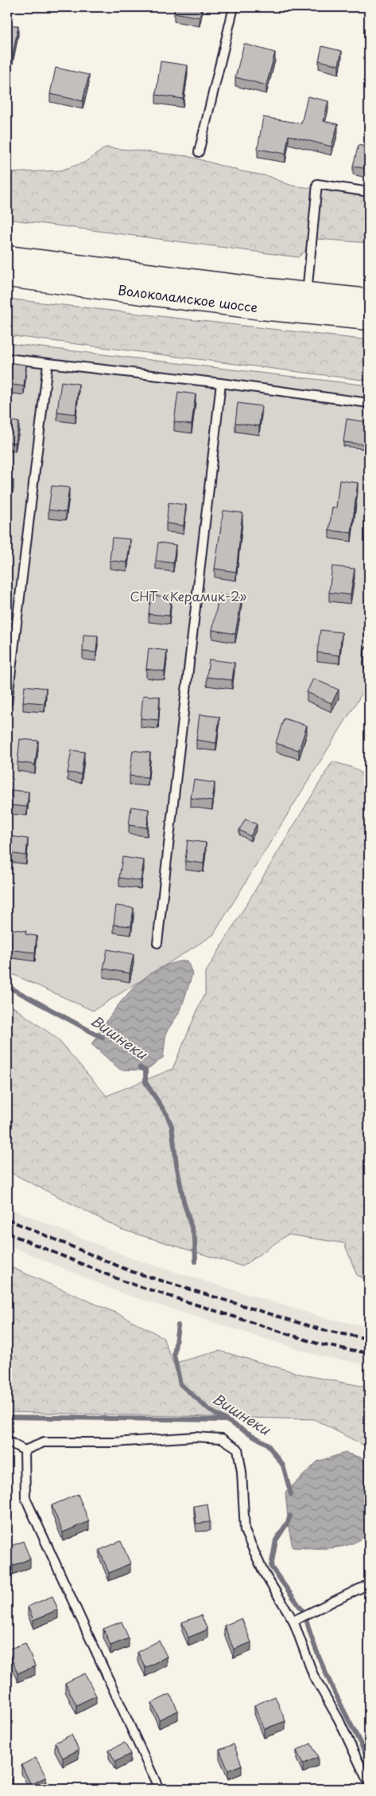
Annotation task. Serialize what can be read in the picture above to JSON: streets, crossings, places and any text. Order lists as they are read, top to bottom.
{
  "streets": {
    "main road": ["Волоколамское шоссе"]
  },
  "water": ["Вишнеки"],
  "parks": ["СНТ «Керамик-2»"]
}
